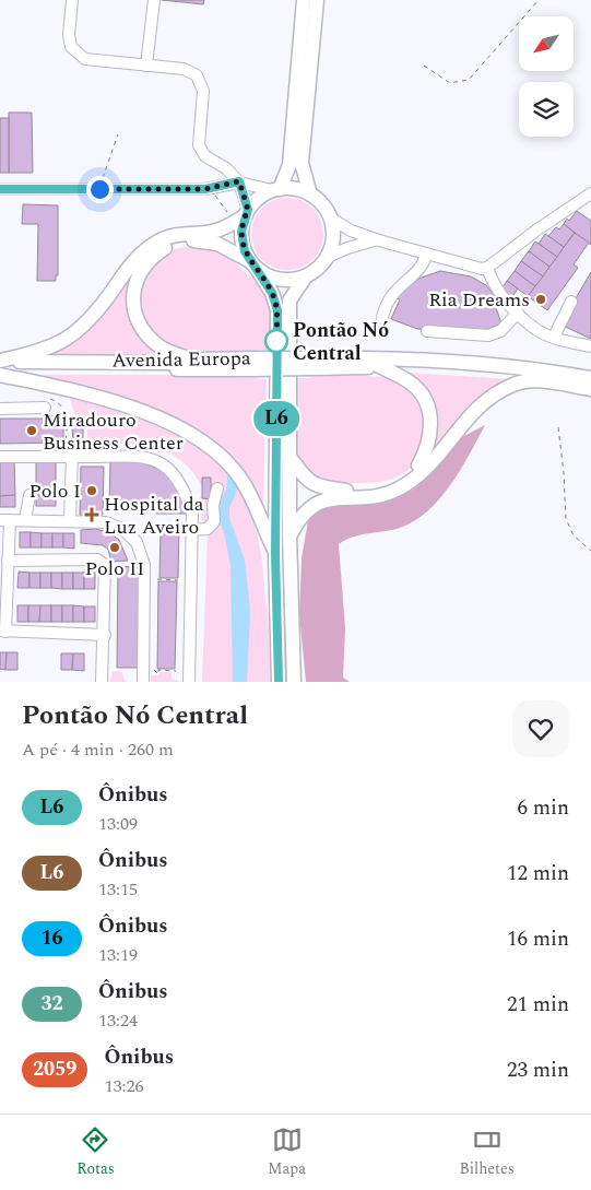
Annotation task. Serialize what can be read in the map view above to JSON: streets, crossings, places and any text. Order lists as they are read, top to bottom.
{
  "streets": {
    "main road": ["Avenida Europa"]
  },
  "places": {
    "other": [
      "Ria Dreams",
      "Pontão Nó Central",
      "Miradouro Business Center",
      "Polo I",
      "Polo II"
    ],
    "health": ["Hospital da Luz Aveiro"]
  },
  "lines": ["bus line L6"],
  "north": "bottom left",
  "page": {
    "on_map": "L6",
    "heading": ["Pontão Nó Central", "A pé · 4 min · 260 m"],
    "list": [
      {
        "mark": "L6",
        "name": "Ônibus",
        "note": "13:09",
        "value": "6 min"
      },
      {
        "mark": "L6",
        "name": "Ônibus",
        "note": "13:15",
        "value": "12 min"
      },
      {
        "mark": "16",
        "name": "Ônibus",
        "note": "13:19",
        "value": "16 min"
      },
      {
        "mark": "32",
        "name": "Ônibus",
        "note": "13:24",
        "value": "21 min"
      },
      {
        "mark": "2059",
        "name": "Ônibus",
        "note": "13:26",
        "value": "23 min"
      }
    ],
    "tabs": ["Rotas", "Mapa", "Bilhetes"]
  }
}
